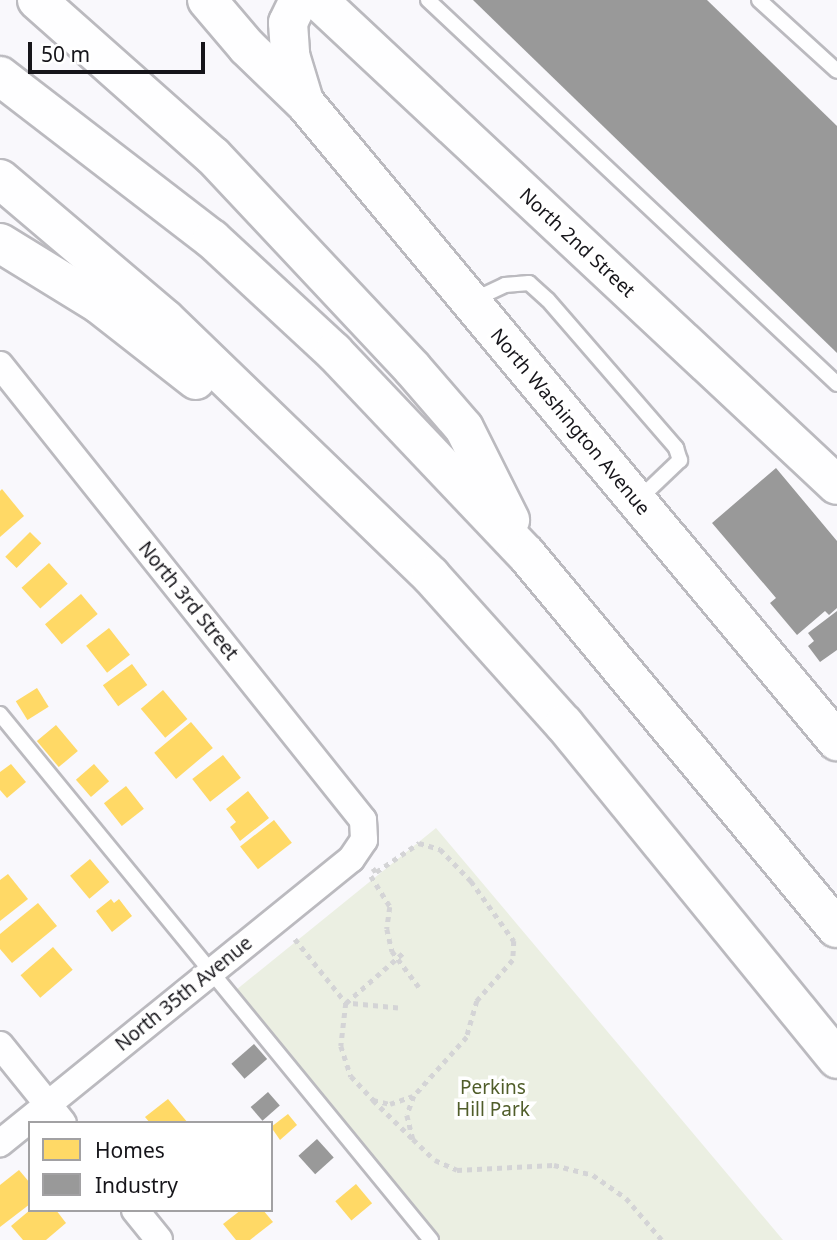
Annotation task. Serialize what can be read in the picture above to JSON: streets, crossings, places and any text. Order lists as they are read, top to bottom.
{
  "streets": {
    "main road": ["North 2nd Street", "North Washington Avenue"],
    "street": ["North 3rd Street", "North 35th Avenue"]
  },
  "crossings": [
    ["North 3rd Street", "North 35th Avenue"]
  ],
  "parks": ["Perkins Hill Park"],
  "legend": ["Homes", "Industry"],
  "scale_bar": "50 m"
}
